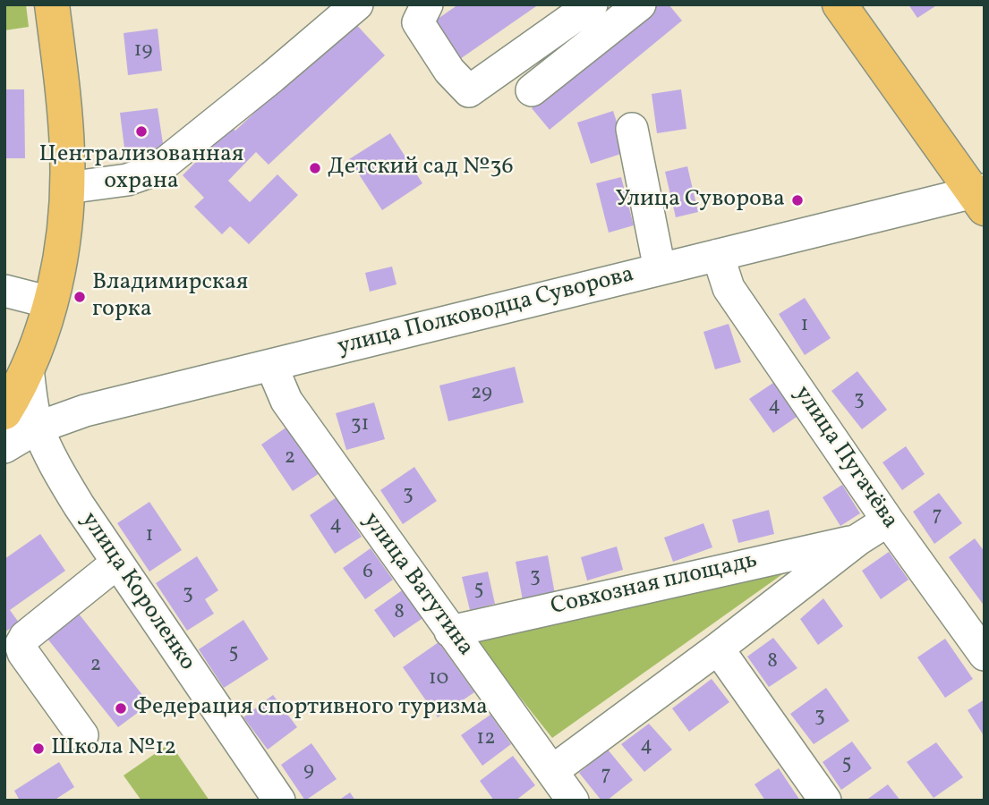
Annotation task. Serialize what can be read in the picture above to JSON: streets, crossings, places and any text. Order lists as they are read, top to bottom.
{
  "streets": {
    "street": [
      "улица Полководца Суворова",
      "улица Пугачёва",
      "улица Ватутина",
      "Совхозная площадь",
      "улица Короленко"
    ]
  },
  "crossings": [
    ["улица Полководца Суворова", "улица Пугачёва"],
    ["улица Полководца Суворова", "улица Ватутина"],
    ["улица Полководца Суворова", "улица Короленко"],
    ["улица Пугачёва", "Совхозная площадь"],
    ["улица Ватутина", "Совхозная площадь"]
  ],
  "places": [
    "Централизованная охрана",
    "Детский сад №36",
    "Улица Суворова",
    "Владимирская горка",
    "Федерация спортивного туризма",
    "Школа №12"
  ],
  "house_numbers": [
    "19",
    "1",
    "29",
    "3",
    "4",
    "31",
    "2",
    "3",
    "7",
    "4",
    "1",
    "6",
    "3",
    "5",
    "3",
    "8",
    "5",
    "8",
    "2",
    "10",
    "3",
    "12",
    "4",
    "5",
    "9",
    "7"
  ]
}
